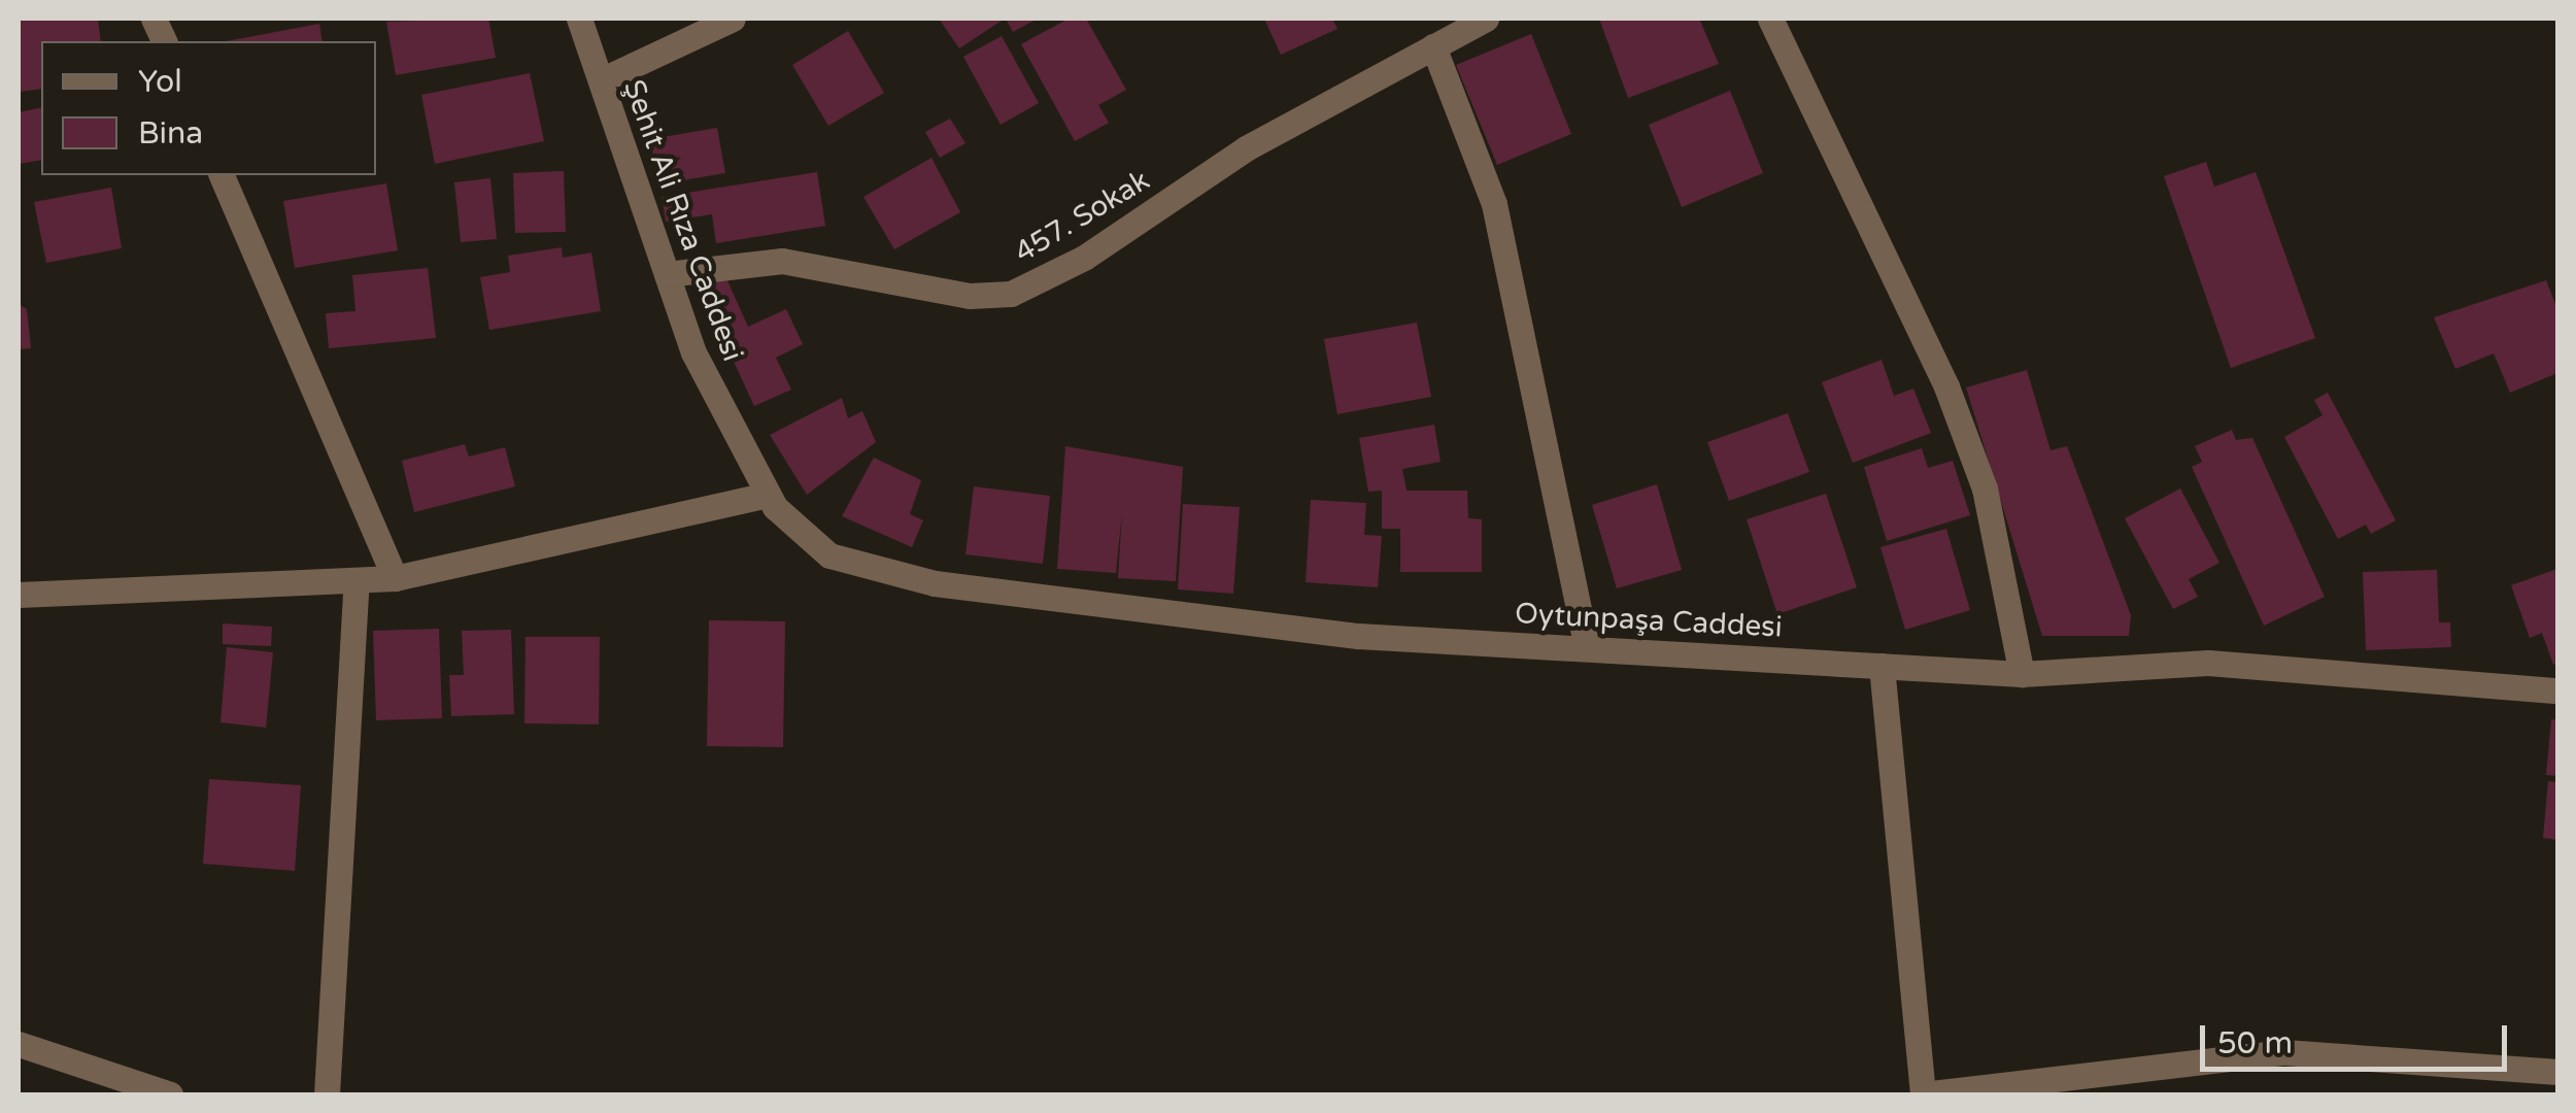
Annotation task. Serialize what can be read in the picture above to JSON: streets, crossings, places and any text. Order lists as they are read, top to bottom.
{
  "streets": {
    "street": ["457. Sokak", "Şehit Ali Rıza Caddesi", "Oytunpaşa Caddesi"]
  },
  "crossings": [
    ["457. Sokak", "Şehit Ali Rıza Caddesi"],
    ["Şehit Ali Rıza Caddesi", "Oytunpaşa Caddesi"]
  ],
  "legend": ["Yol", "Bina"],
  "scale_bar": "50 m"
}
